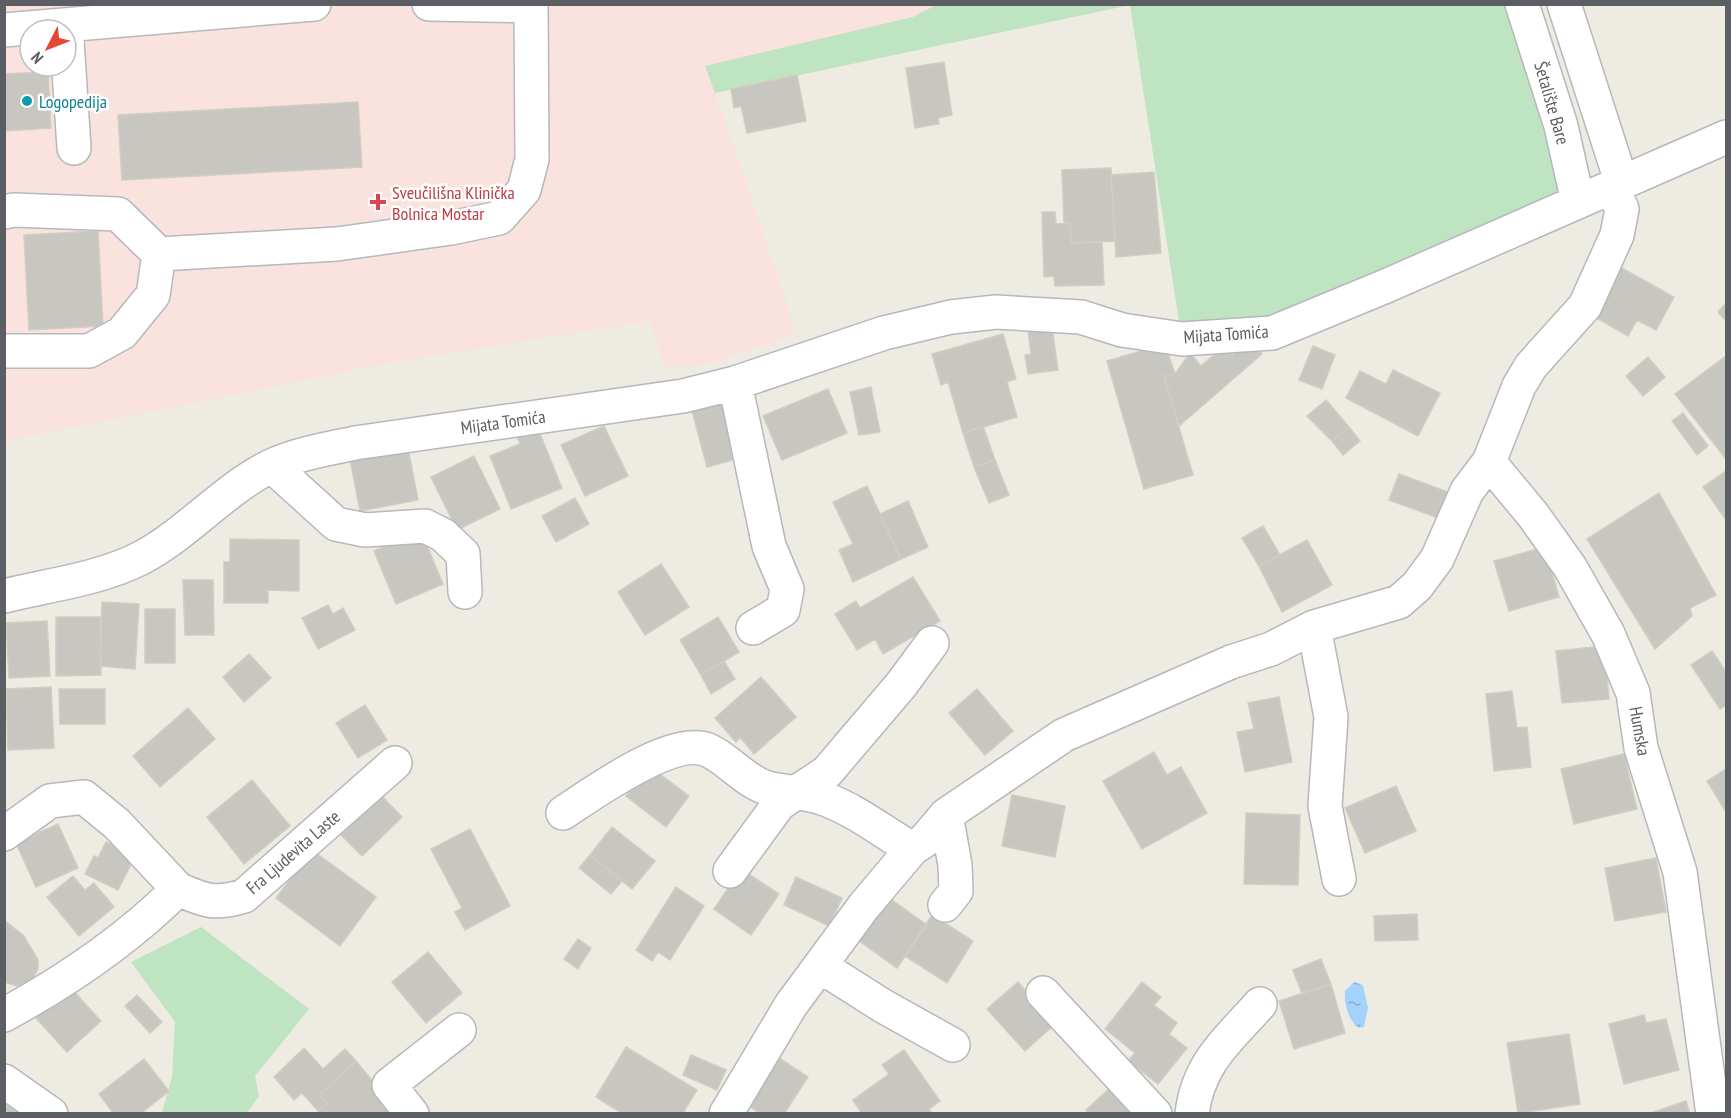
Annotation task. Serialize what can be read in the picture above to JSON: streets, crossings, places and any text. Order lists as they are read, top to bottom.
{
  "streets": {
    "street": [
      "Šetalište Bare",
      "Mijata Tomića",
      "Humska",
      "Fra Ljudevita Laste"
    ]
  },
  "crossings": [
    ["Šetalište Bare", "Mijata Tomića"]
  ],
  "places": {
    "other": ["Logopedija"],
    "health": ["Sveučilišna Klinička Bolnica Mostar"]
  },
  "north": "bottom left"
}
